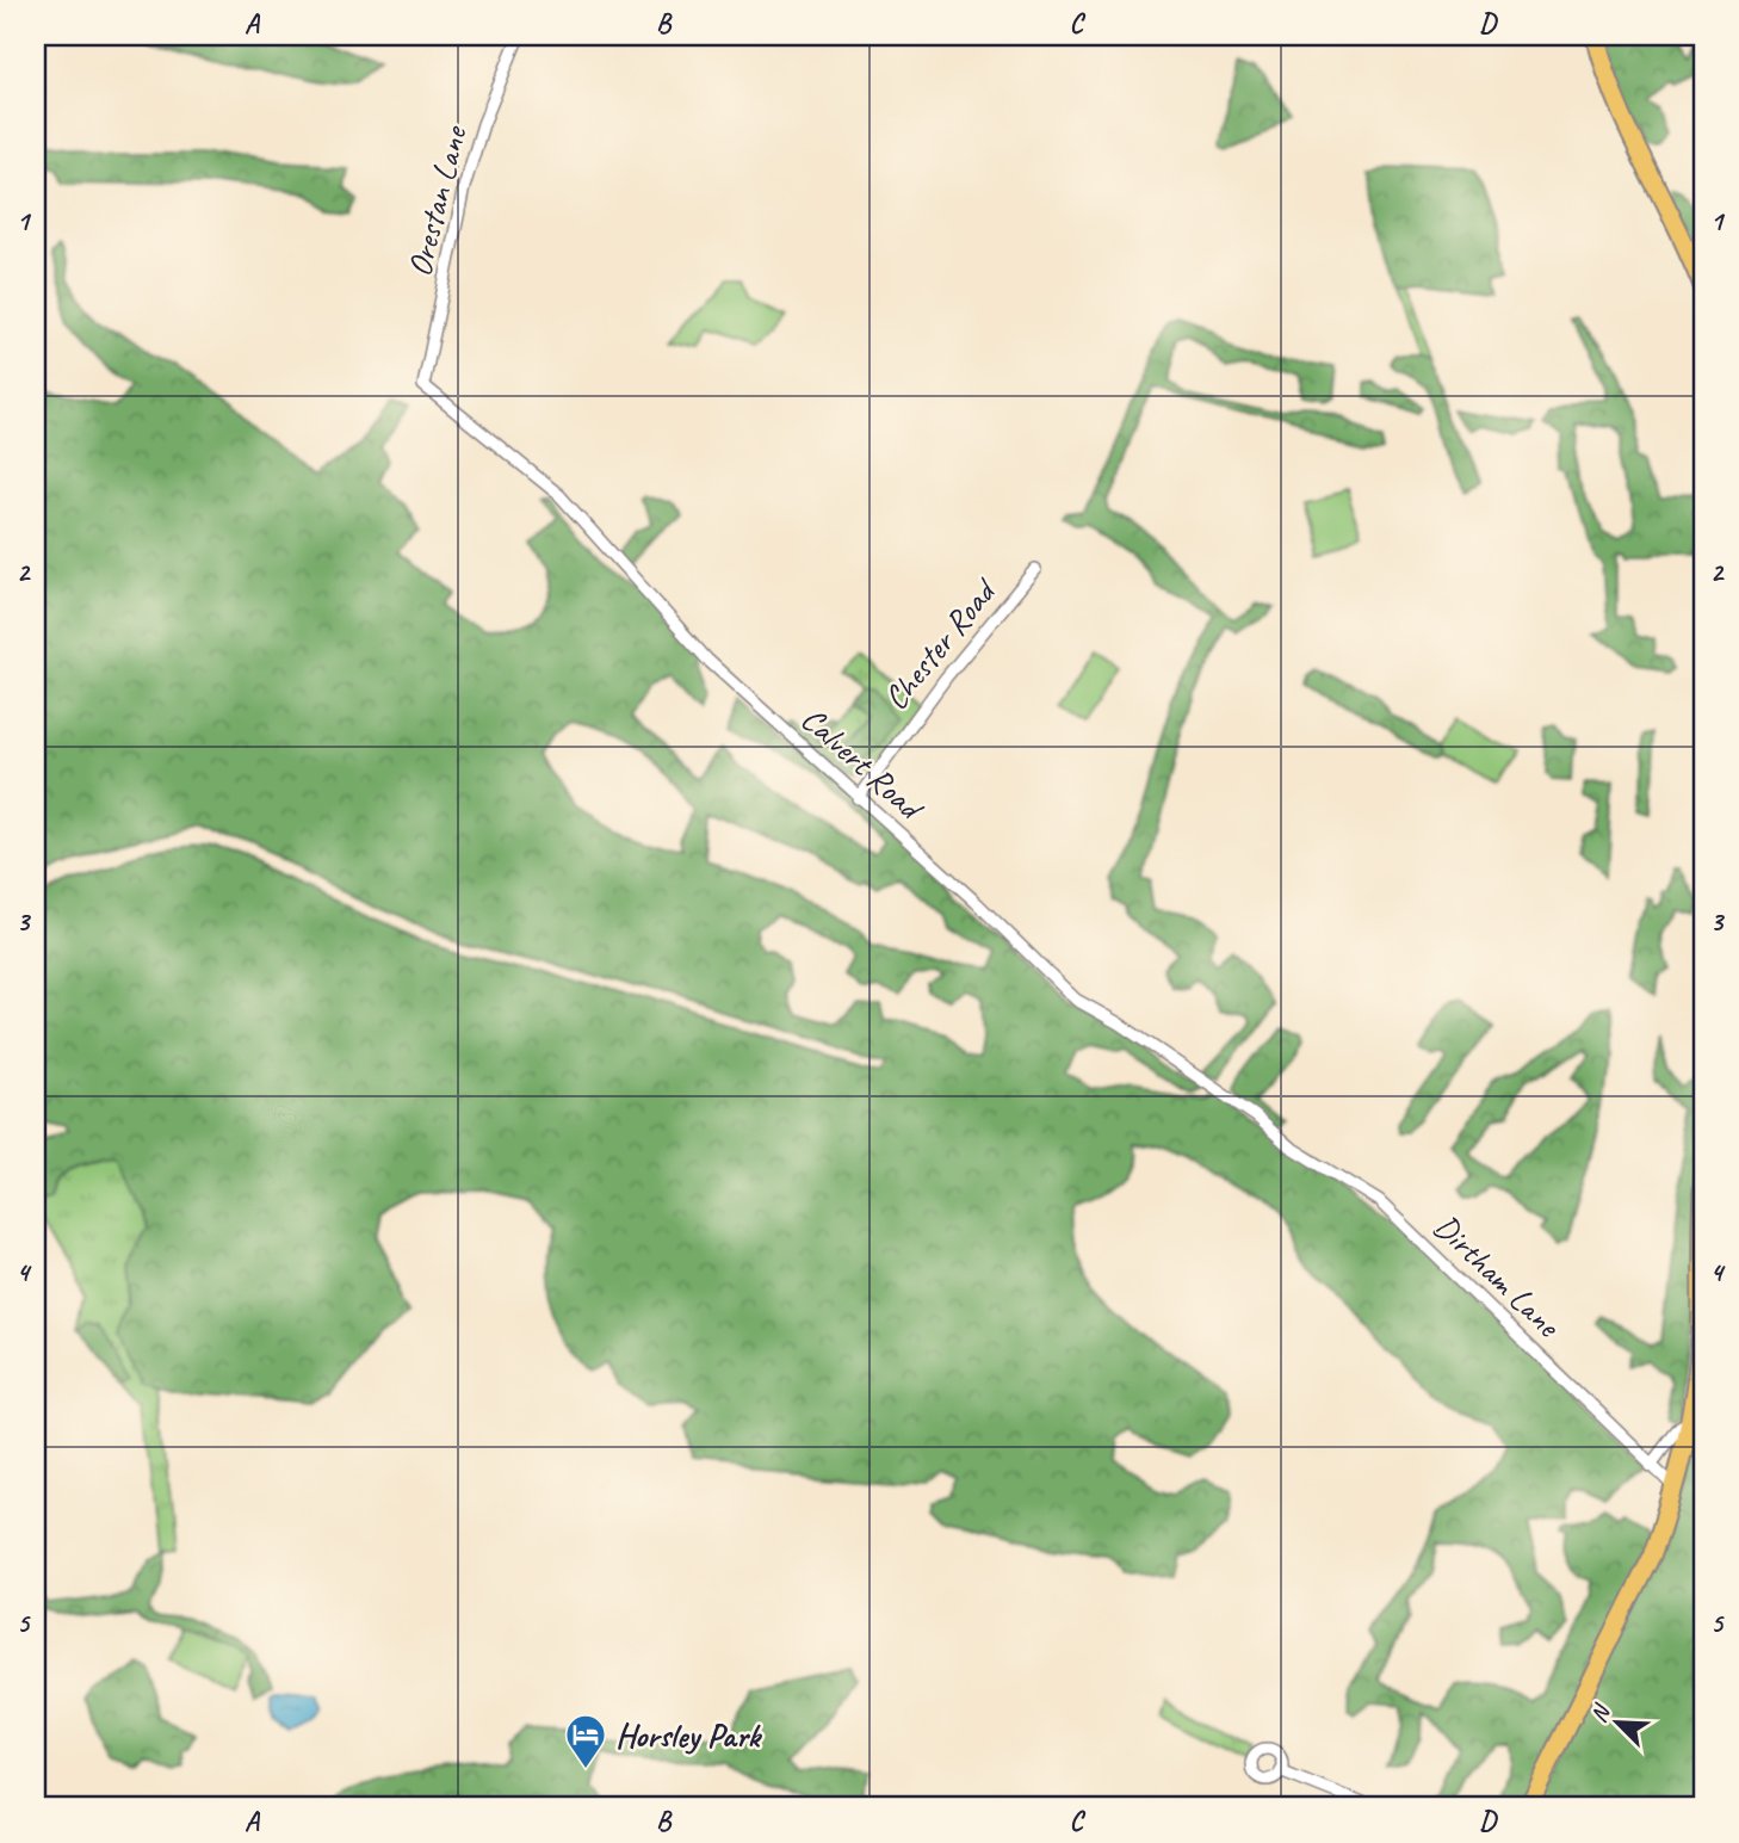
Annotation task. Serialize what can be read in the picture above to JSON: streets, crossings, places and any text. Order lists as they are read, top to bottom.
{
  "streets": {
    "street": [
      "Orestan Lane",
      "Chester Road",
      "Calvert Road",
      "Dirtham Lane"
    ]
  },
  "crossings": [
    ["Orestan Lane", "Calvert Road"],
    ["Chester Road", "Calvert Road"],
    ["Calvert Road", "Dirtham Lane"]
  ],
  "places": {
    "hotel": ["Horsley Park"]
  },
  "north": "top left",
  "grid": {
    "columns": [
      "A",
      "B",
      "C",
      "D"
    ],
    "rows": [
      "1",
      "2",
      "3",
      "4",
      "5"
    ]
  }
}
